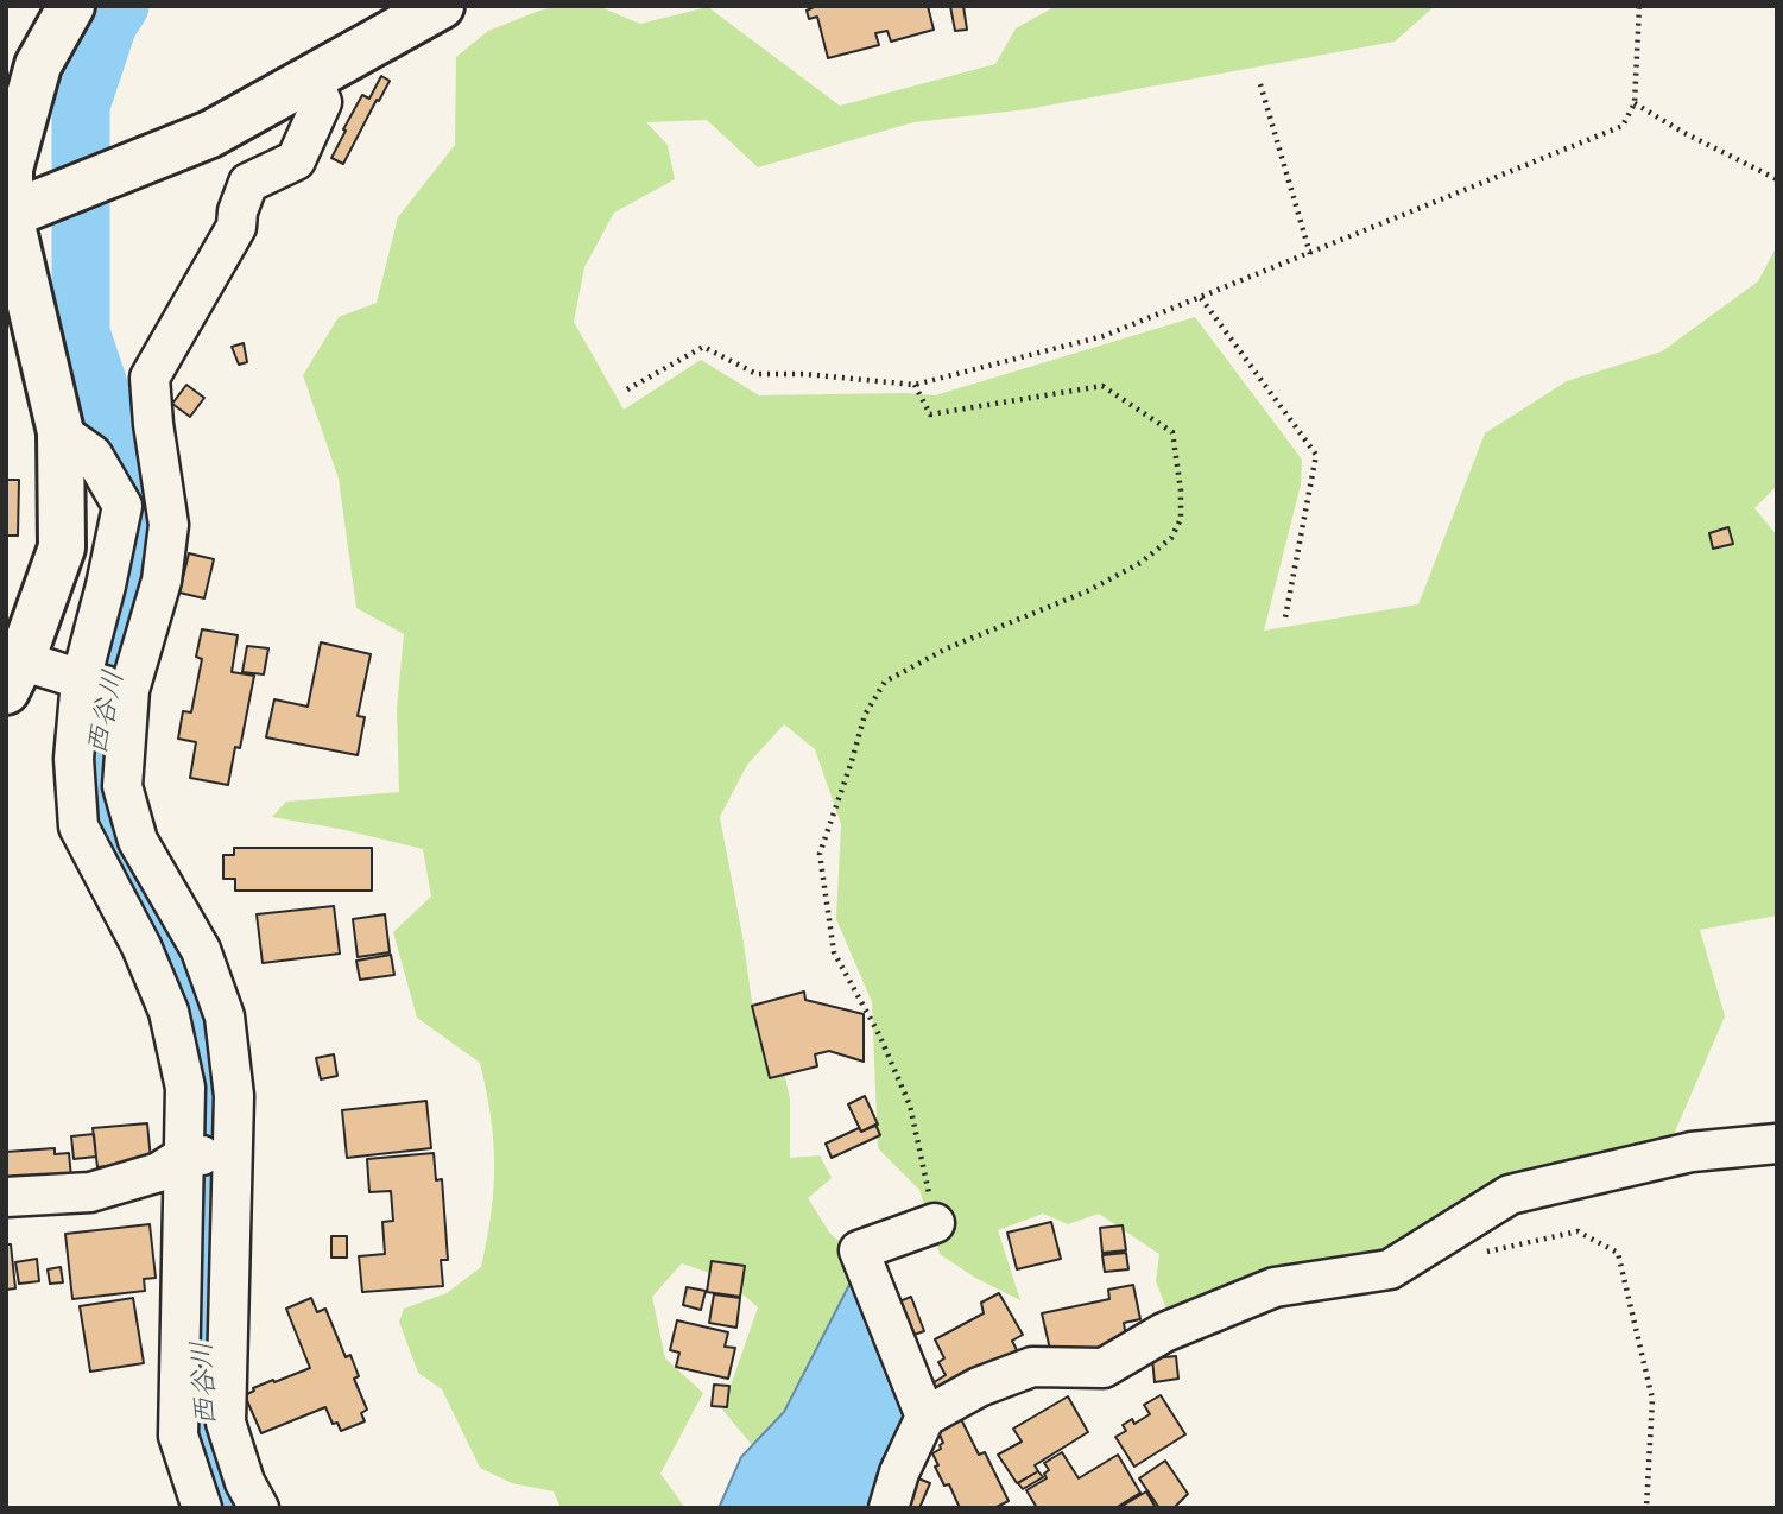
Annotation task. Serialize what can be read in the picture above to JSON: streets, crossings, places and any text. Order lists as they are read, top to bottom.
{
  "water": ["西谷川"]
}
